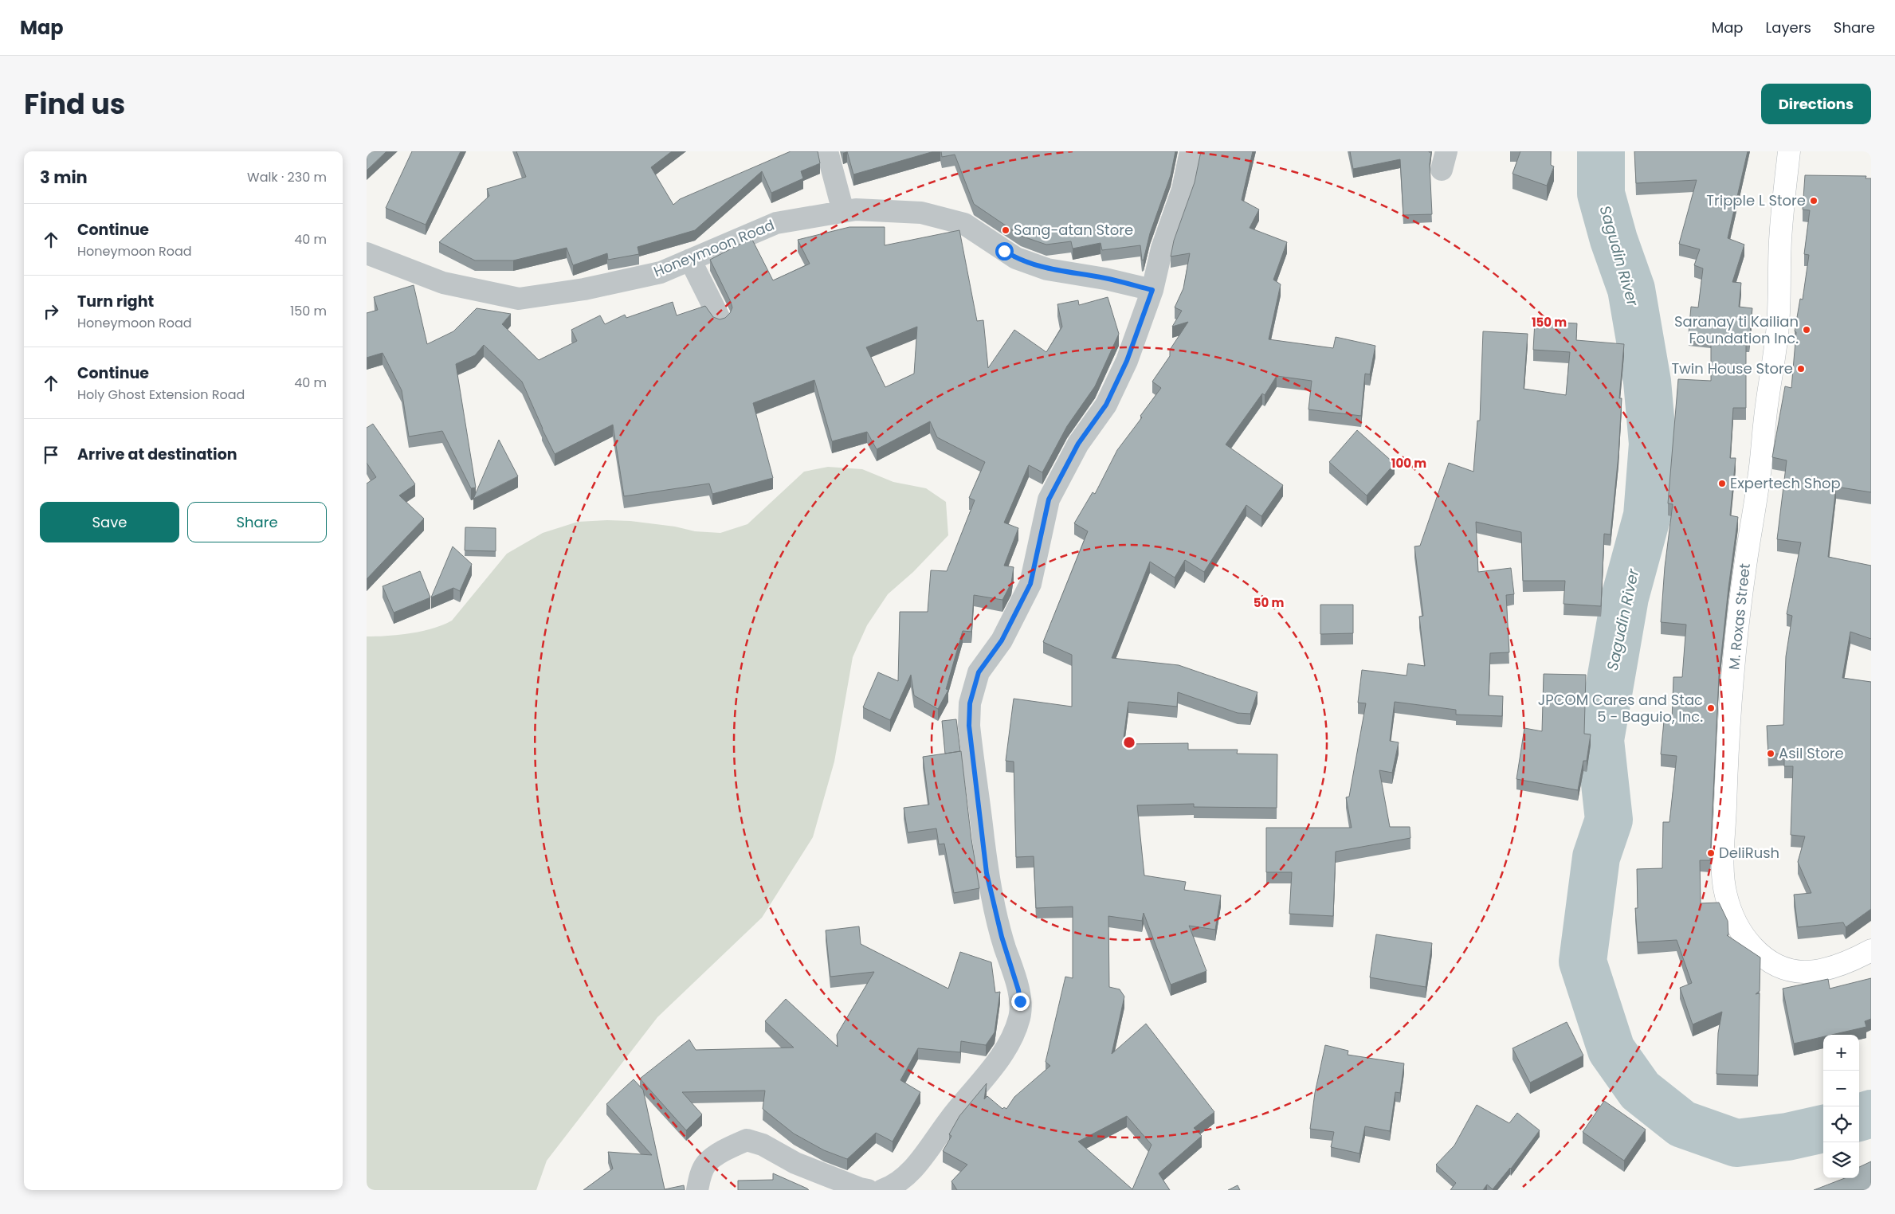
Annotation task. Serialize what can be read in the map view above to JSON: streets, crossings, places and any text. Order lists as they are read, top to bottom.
{
  "streets": {
    "main road": ["M. Roxas Street"],
    "street": ["Honeymoon Road"]
  },
  "water": ["Sagudin River"],
  "places": [
    "Tripple L Store",
    "Sang-atan Store",
    "Saranay ti Kailian Foundation Inc.",
    "Twin House Store",
    "Expertech Shop",
    "JPCOM Cares and Stac 5 - Baguio, Inc.",
    "Asil Store",
    "DeliRush"
  ],
  "page": {
    "header": "Map",
    "nav": ["Map", "Layers", "Share"],
    "title": "Find us",
    "buttons": [
      "Directions",
      ["Save", "Share"]
    ],
    "heading": ["3 min", "Walk · 230 m"],
    "list": [
      ["Continue", "Honeymoon Road", "40 m"],
      ["Turn right", "Honeymoon Road", "150 m"],
      ["Continue", "Holy Ghost Extension Road", "40 m"],
      "Arrive at destination"
    ],
    "map_buttons": ["+", "−"]
  },
  "rings": ["150 m", "100 m", "50 m"]
}
